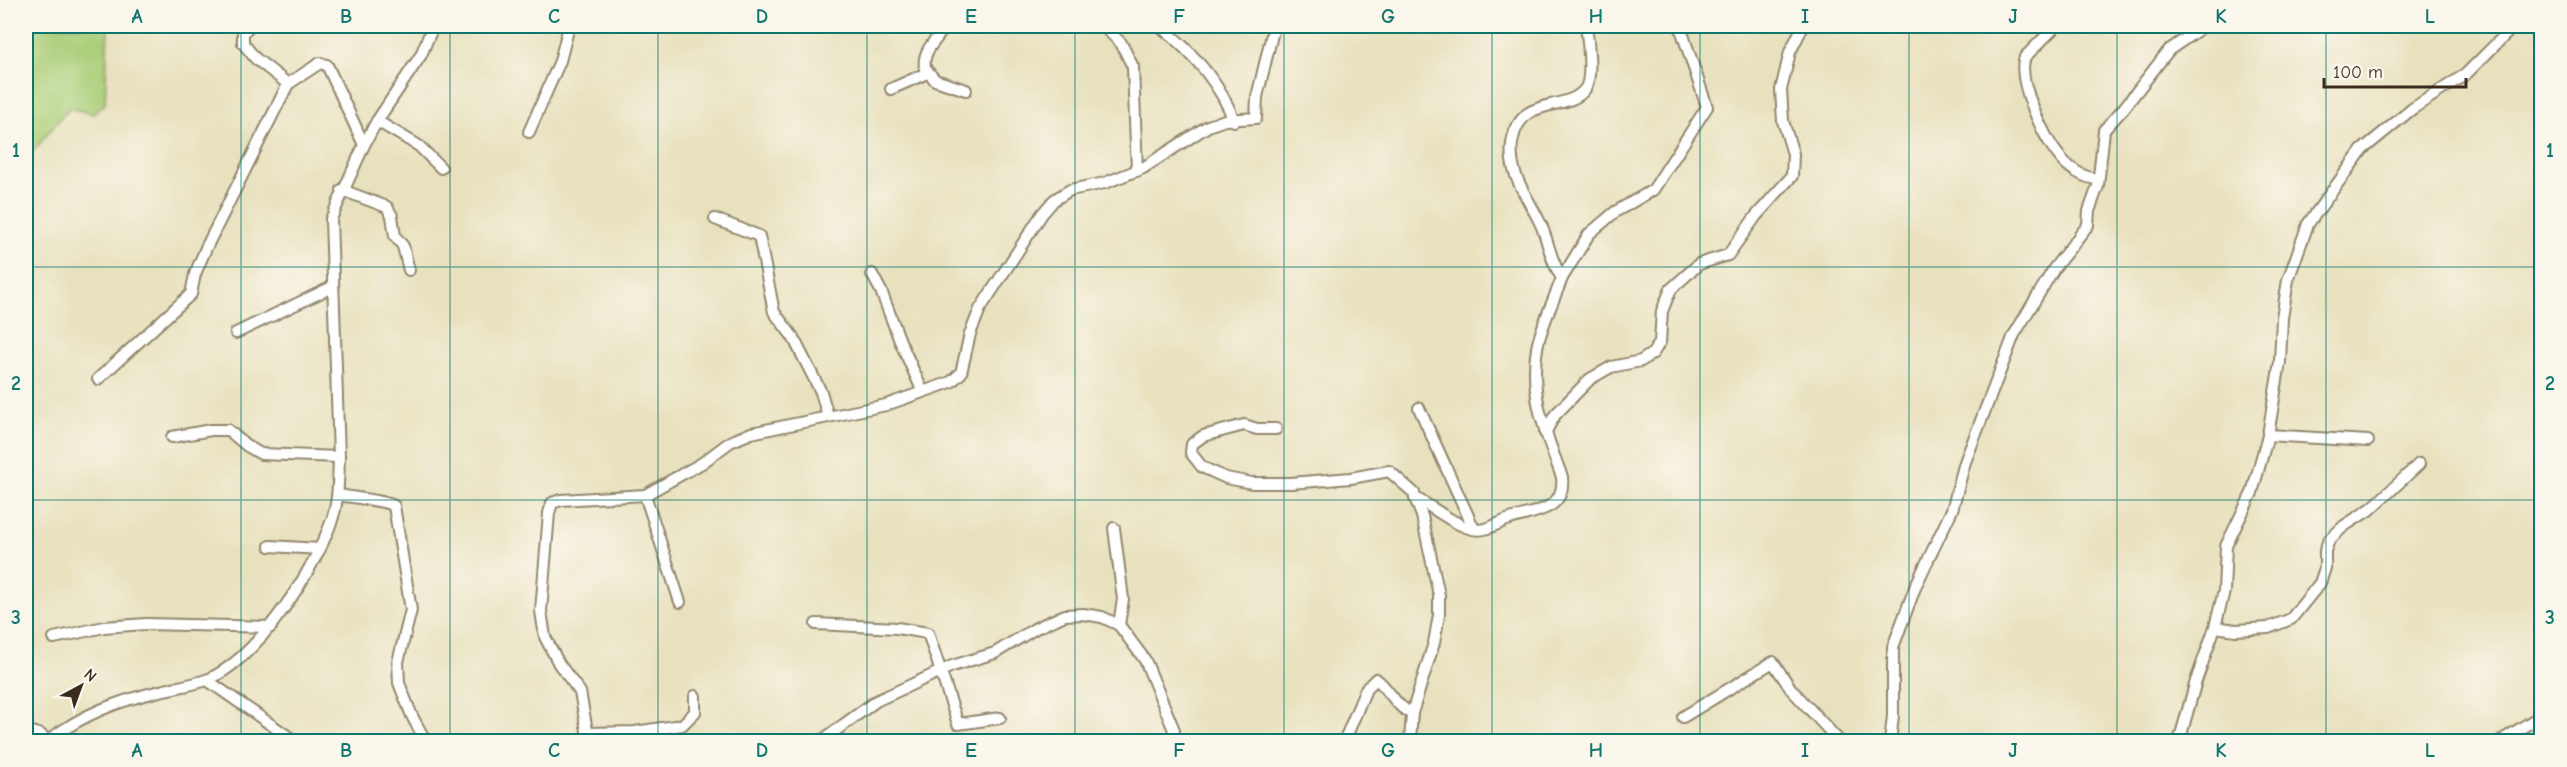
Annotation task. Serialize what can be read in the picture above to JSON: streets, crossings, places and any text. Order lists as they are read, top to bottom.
{
  "scale_bar": "100 m",
  "north": "top right",
  "grid": {
    "columns": [
      "A",
      "B",
      "C",
      "D",
      "E",
      "F",
      "G",
      "H",
      "I",
      "J",
      "K",
      "L"
    ],
    "rows": ["1", "2", "3"]
  }
}
